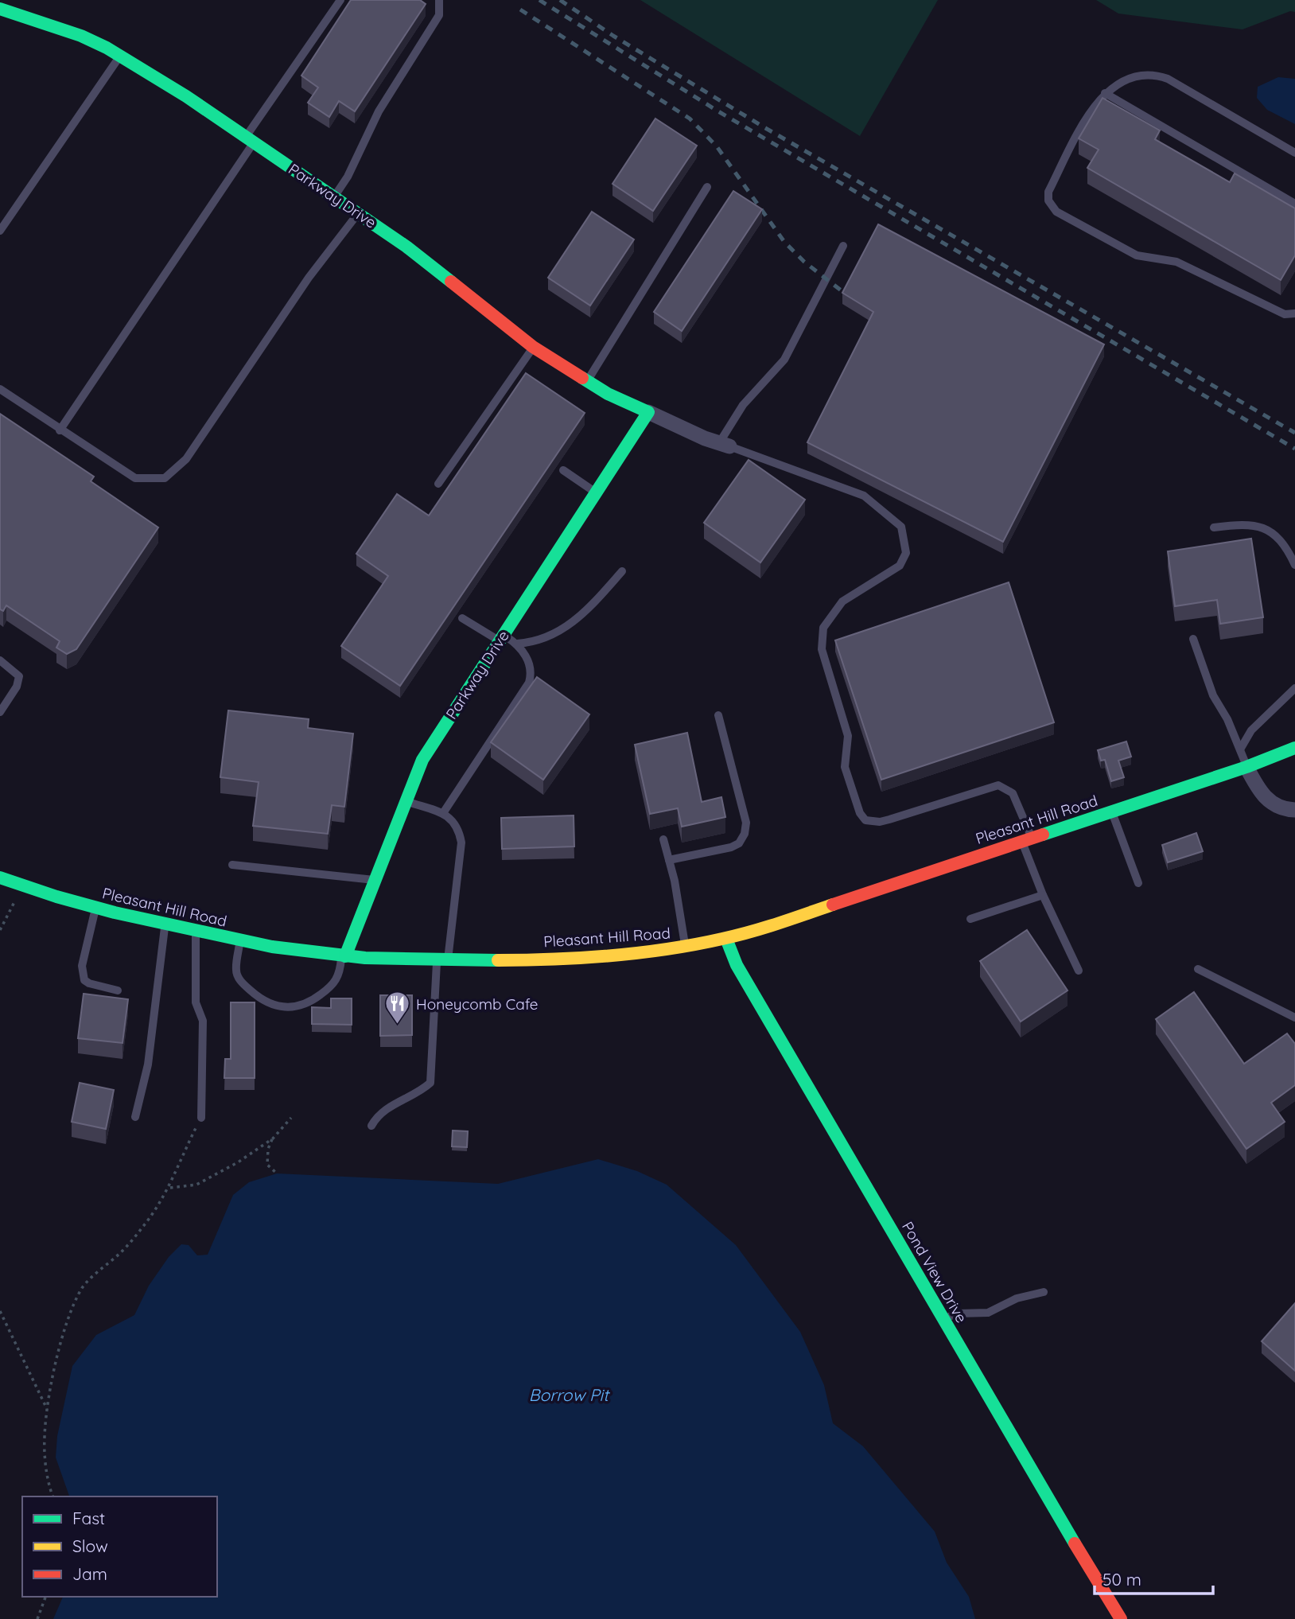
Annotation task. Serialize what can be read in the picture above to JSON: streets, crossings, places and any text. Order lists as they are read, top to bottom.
{
  "streets": {
    "street": ["Parkway Drive", "Pleasant Hill Road", "Pond View Drive"]
  },
  "crossings": [
    ["Parkway Drive", "Pleasant Hill Road"],
    ["Pleasant Hill Road", "Pond View Drive"]
  ],
  "water": ["Borrow Pit"],
  "places": {
    "restaurant": ["Honeycomb Cafe"]
  },
  "legend": ["Fast", "Slow", "Jam"],
  "scale_bar": "50 m"
}
